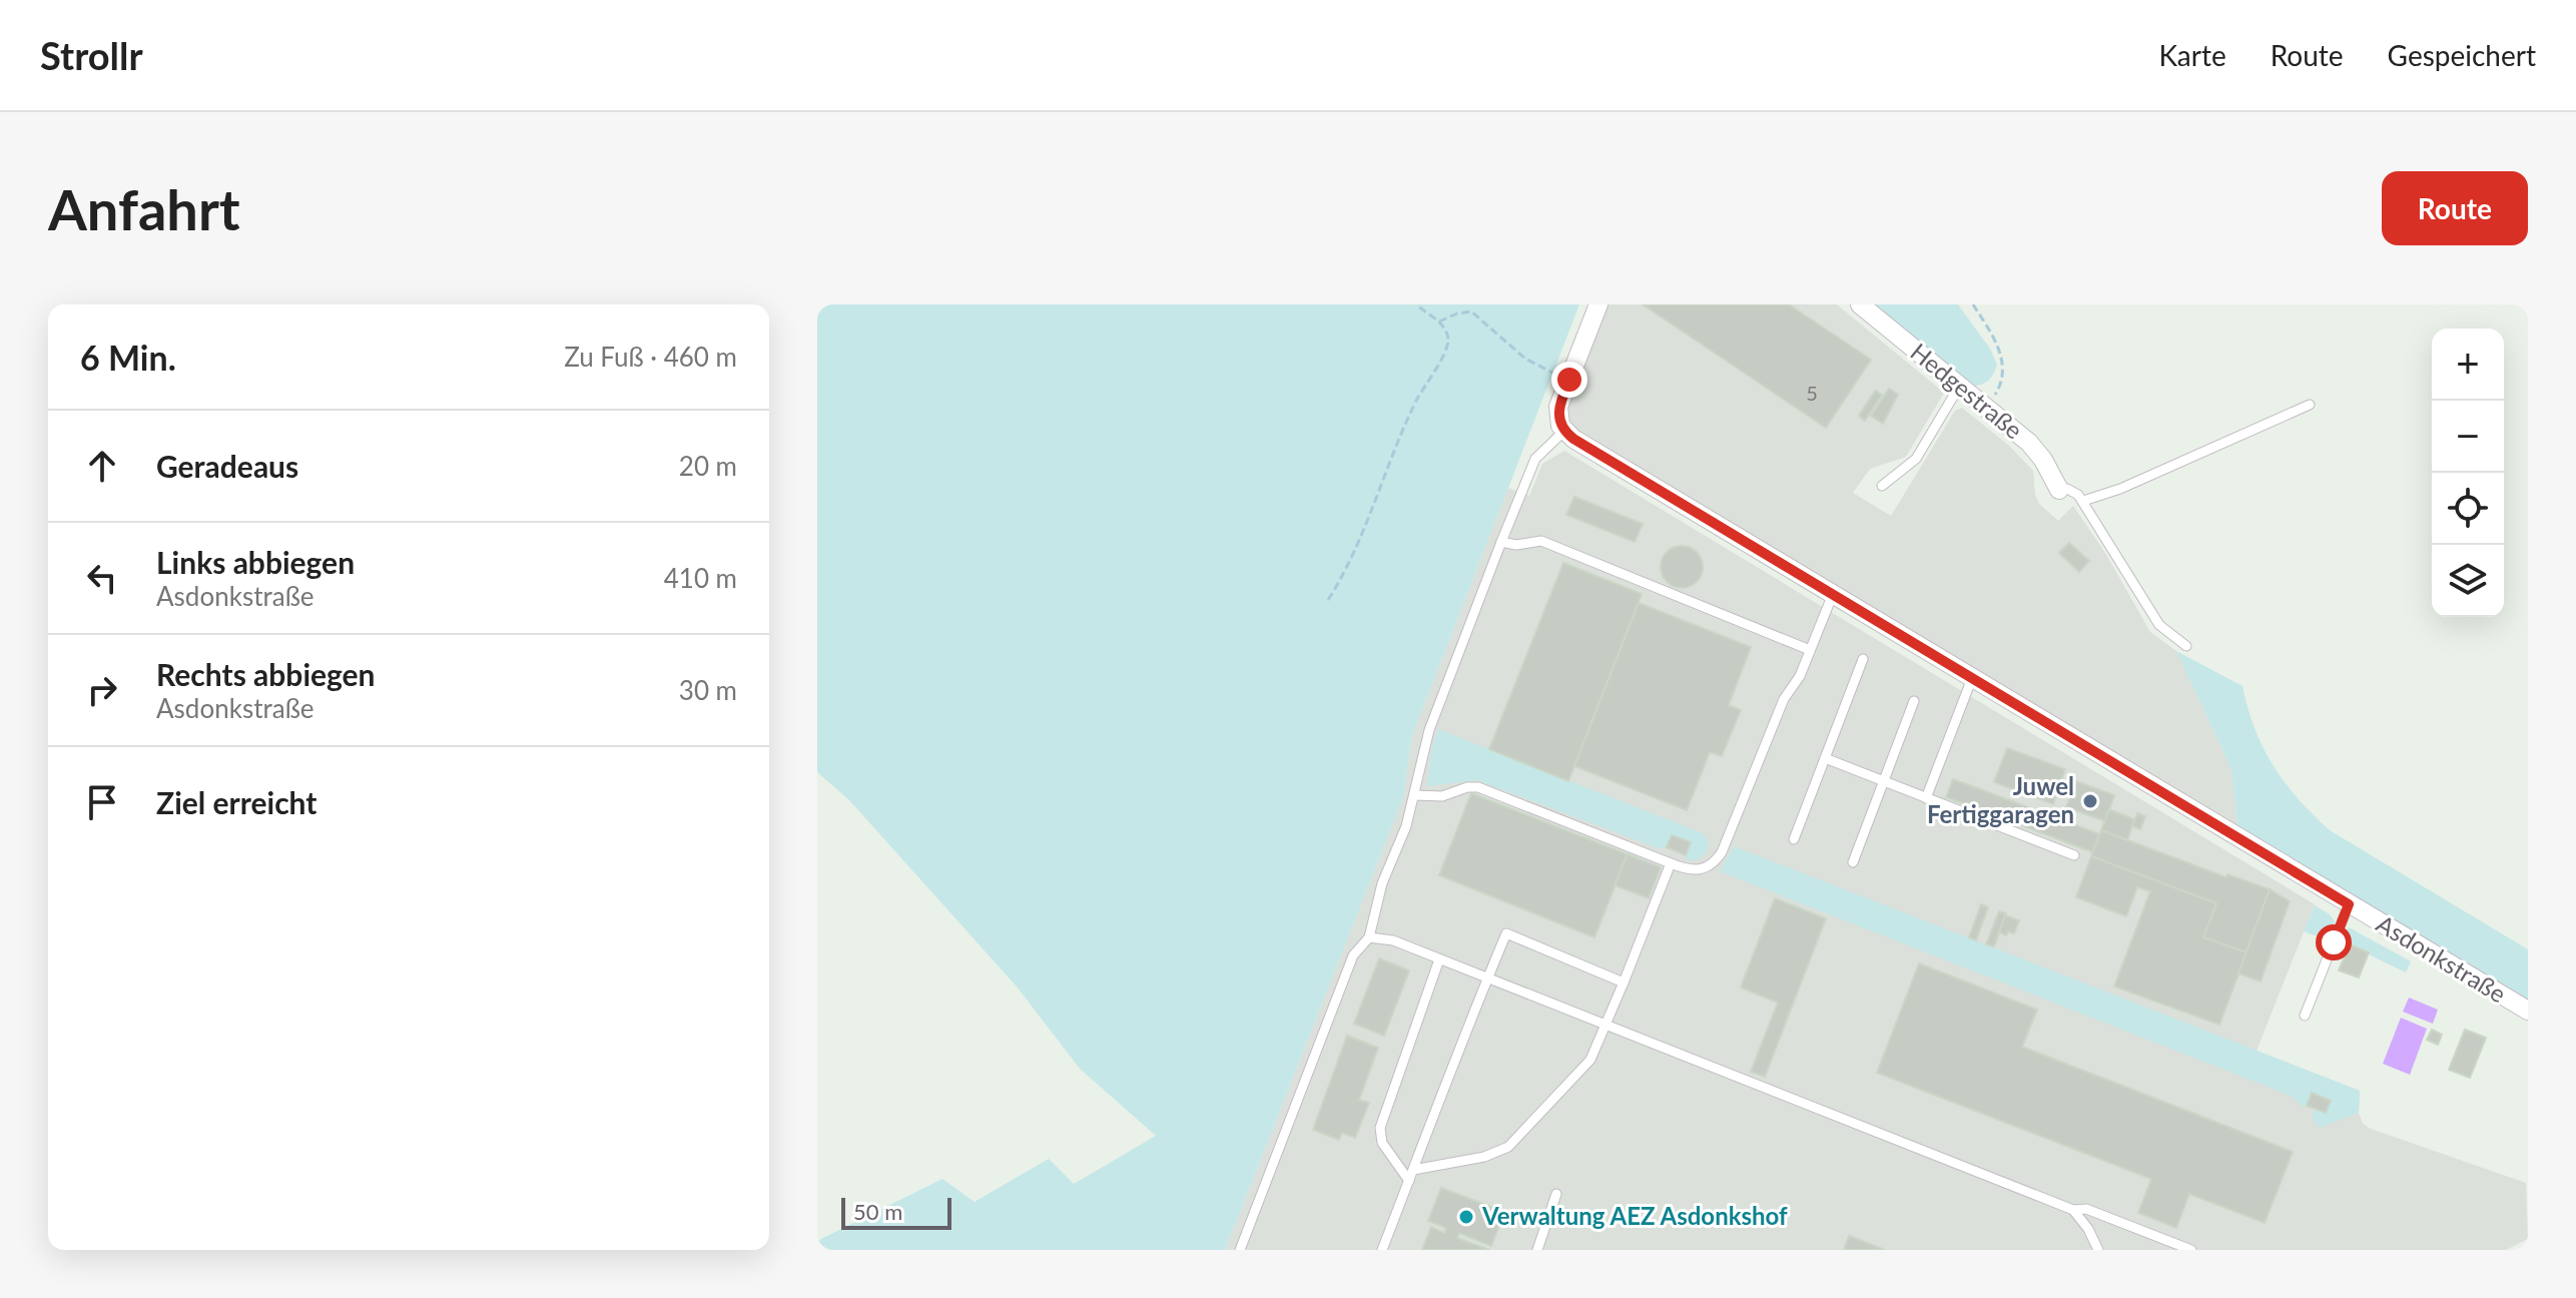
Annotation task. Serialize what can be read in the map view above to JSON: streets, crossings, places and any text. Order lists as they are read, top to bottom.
{
  "streets": {
    "street": ["Hedgestraße", "Asdonkstraße"]
  },
  "places": ["Juwel Fertiggaragen", "Verwaltung AEZ Asdonkshof"],
  "house_numbers": ["5"],
  "scale_bar": "50 m",
  "page": {
    "header": "Strollr",
    "nav": ["Karte", "Route", "Gespeichert"],
    "buttons": "Route",
    "title": "Anfahrt",
    "heading": ["6 Min.", "Zu Fuß · 460 m"],
    "map_buttons": ["+", "−"],
    "list": [
      ["Geradeaus", "20 m"],
      ["Links abbiegen", "Asdonkstraße", "410 m"],
      ["Rechts abbiegen", "Asdonkstraße", "30 m"],
      "Ziel erreicht"
    ],
    "scale": "50 m"
  }
}
